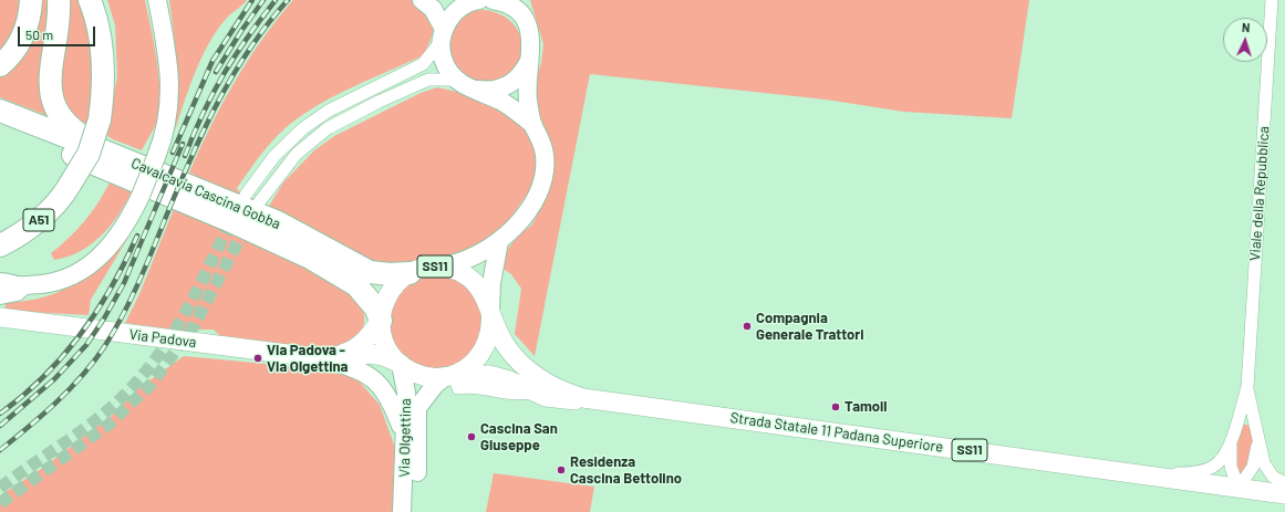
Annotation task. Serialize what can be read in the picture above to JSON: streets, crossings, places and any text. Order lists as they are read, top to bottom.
{
  "streets": {
    "highway": ["Cavalcavia Cascina Gobba", "A51"],
    "main road": [
      "SS11",
      "Via Padova",
      "Strada Statale 11 Padana Superiore",
      "Via Olgettina"
    ],
    "street": ["Viale della Repubblica"]
  },
  "crossings": [
    ["Cavalcavia Cascina Gobba", "Via Padova"],
    ["Cavalcavia Cascina Gobba", "Strada Statale 11 Padana Superiore"],
    ["Cavalcavia Cascina Gobba", "Via Olgettina"],
    ["Viale della Repubblica", "Strada Statale 11 Padana Superiore"],
    ["Via Padova", "Strada Statale 11 Padana Superiore"],
    ["Via Padova", "Via Olgettina"],
    ["Strada Statale 11 Padana Superiore", "Via Olgettina"]
  ],
  "places": [
    "Compagnia Generale Trattori",
    "Via Padova - Via Olgettina",
    "Tamoil",
    "Cascina San Giuseppe",
    "Residenza Cascina Bettolino"
  ],
  "scale_bar": "50 m",
  "north": "top"
}
